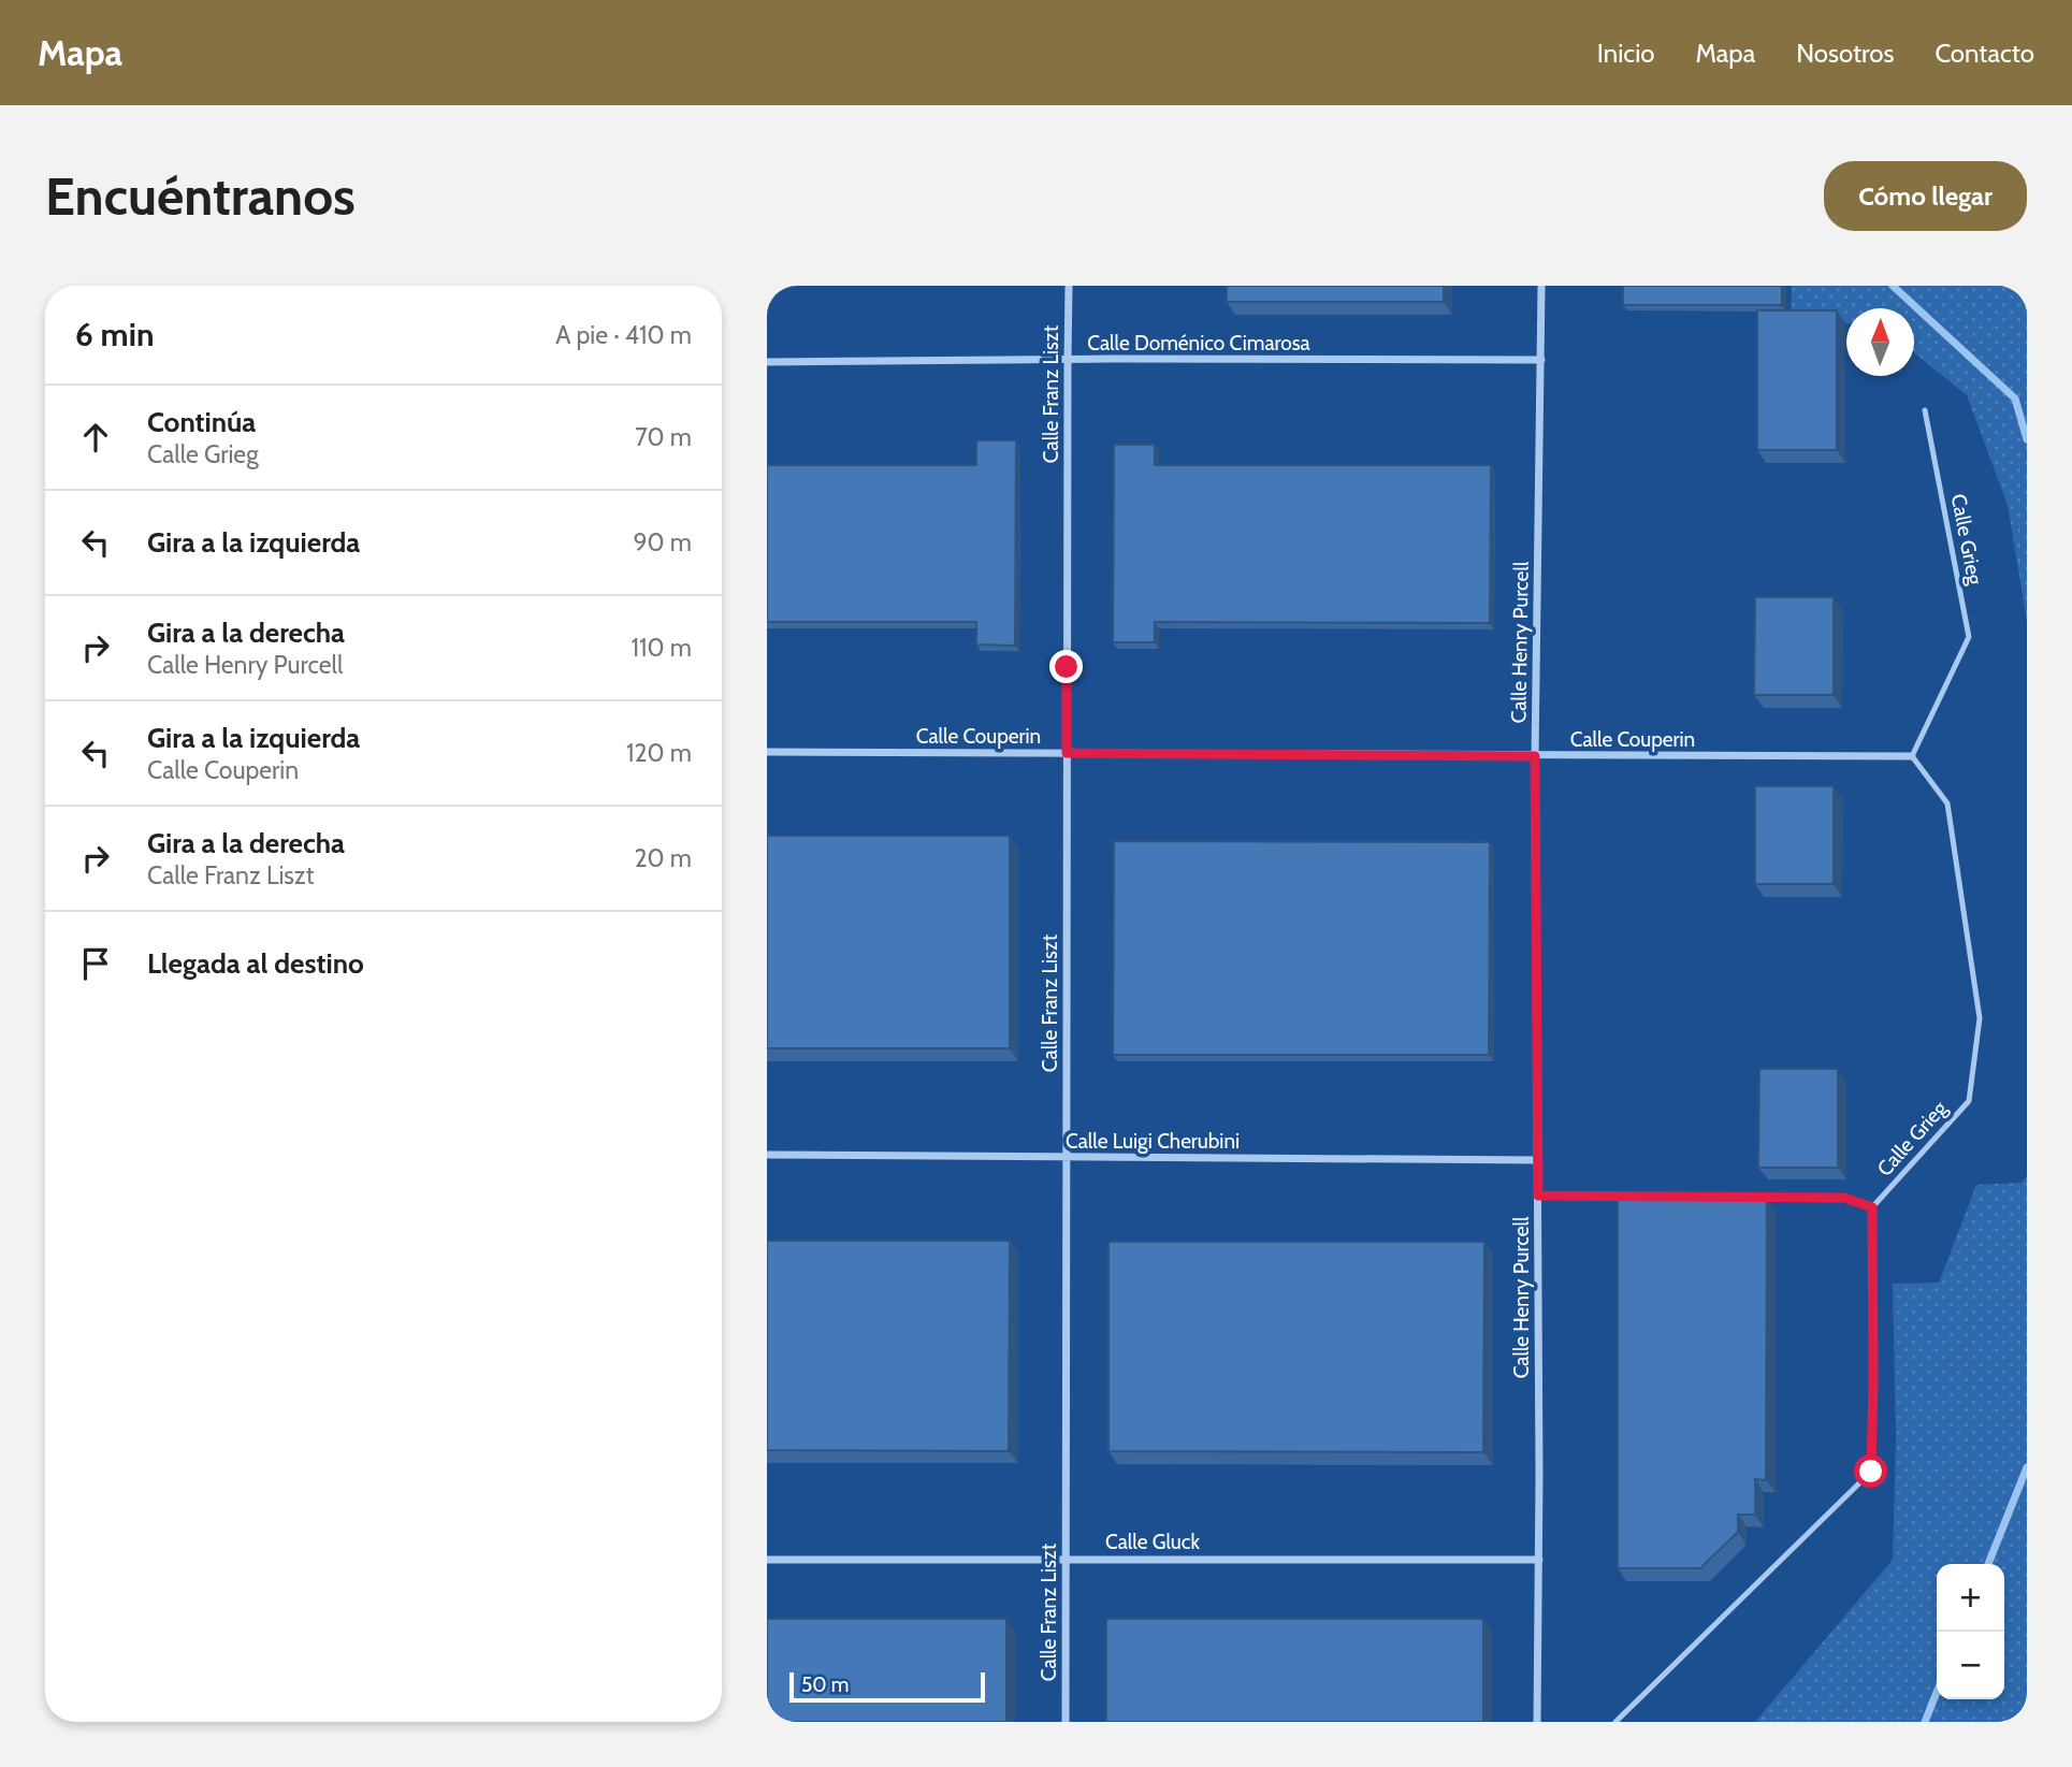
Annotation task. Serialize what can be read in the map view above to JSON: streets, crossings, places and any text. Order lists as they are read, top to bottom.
{
  "streets": {
    "street": [
      "Calle Doménico Cimarosa",
      "Calle Franz Liszt",
      "Calle Henry Purcell",
      "Calle Couperin",
      "Calle Luigi Cherubini",
      "Calle Gluck"
    ],
    "lane": ["Calle Grieg"]
  },
  "crossings": [
    ["Calle Doménico Cimarosa", "Calle Franz Liszt"],
    ["Calle Doménico Cimarosa", "Calle Henry Purcell"],
    ["Calle Franz Liszt", "Calle Couperin"],
    ["Calle Franz Liszt", "Calle Luigi Cherubini"],
    ["Calle Franz Liszt", "Calle Gluck"],
    ["Calle Grieg", "Calle Couperin"],
    ["Calle Henry Purcell", "Calle Couperin"],
    ["Calle Henry Purcell", "Calle Luigi Cherubini"],
    ["Calle Henry Purcell", "Calle Gluck"]
  ],
  "scale_bar": "50 m",
  "north": "top",
  "page": {
    "header": "Mapa",
    "nav": [
      "Inicio",
      "Mapa",
      "Nosotros",
      "Contacto"
    ],
    "buttons": "Cómo llegar",
    "title": "Encuéntranos",
    "heading": ["6 min", "A pie · 410 m"],
    "list": [
      ["Continúa", "Calle Grieg", "70 m"],
      ["Gira a la izquierda", "90 m"],
      ["Gira a la derecha", "Calle Henry Purcell", "110 m"],
      ["Gira a la izquierda", "Calle Couperin", "120 m"],
      ["Gira a la derecha", "Calle Franz Liszt", "20 m"],
      "Llegada al destino"
    ],
    "map_buttons": ["+", "−"],
    "scale": "50 m"
  }
}
